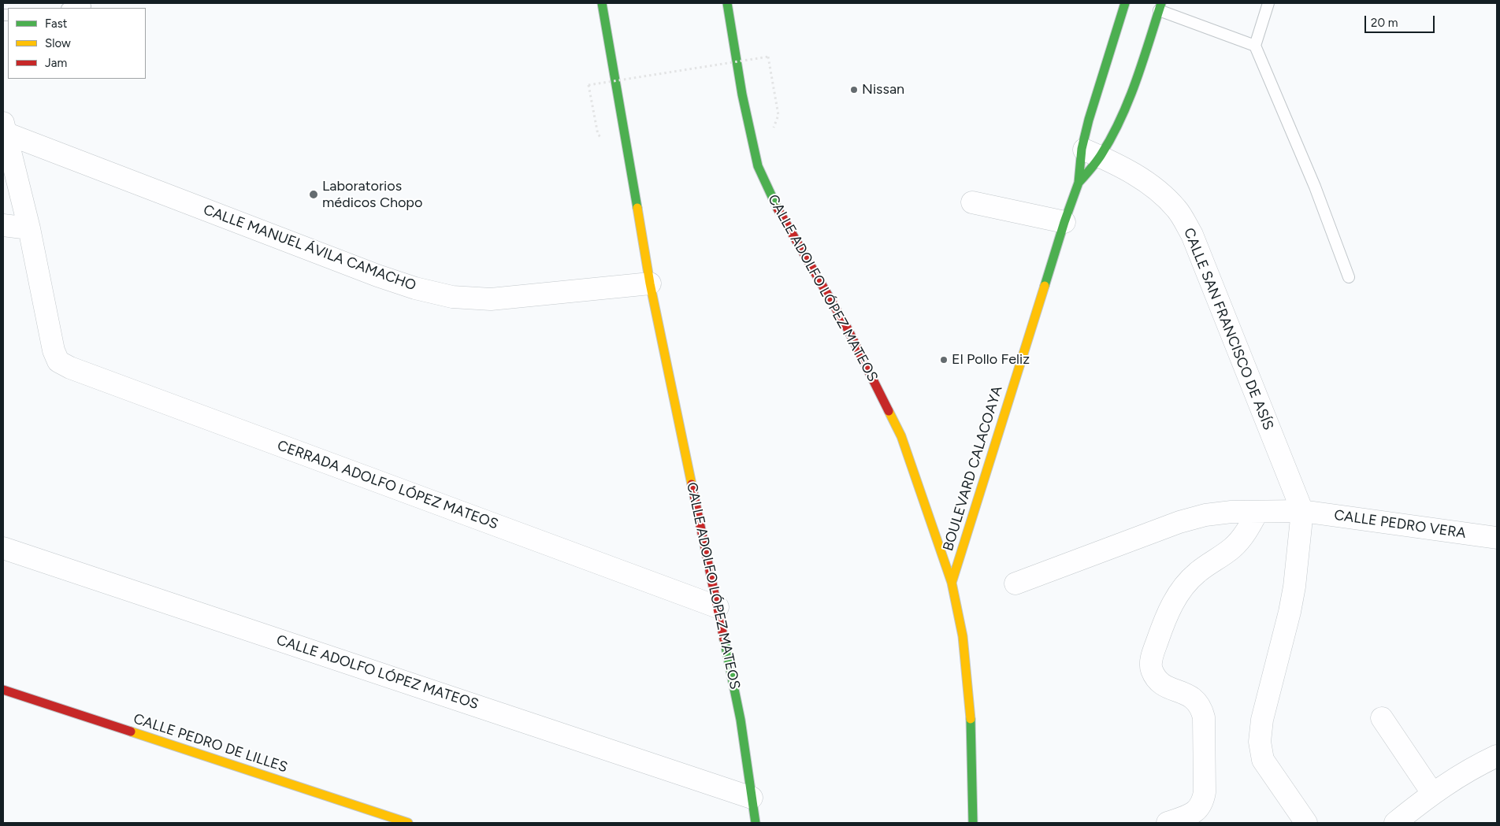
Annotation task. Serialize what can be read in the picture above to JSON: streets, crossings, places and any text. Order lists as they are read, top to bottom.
{
  "streets": {
    "main road": ["CALLE ADOLFO LÓPEZ MATEOS", "BOULEVARD CALACOAYA", "CALLE PEDRO DE LILLES"],
    "street": [
      "CALLE MANUEL ÁVILA CAMACHO",
      "CALLE SAN FRANCISCO DE ASÍS",
      "CERRADA ADOLFO LÓPEZ MATEOS",
      "CALLE PEDRO VERA"
    ]
  },
  "crossings": [
    ["CALLE MANUEL ÁVILA CAMACHO", "CALLE ADOLFO LÓPEZ MATEOS"],
    ["CALLE ADOLFO LÓPEZ MATEOS", "BOULEVARD CALACOAYA"],
    ["CALLE ADOLFO LÓPEZ MATEOS", "CERRADA ADOLFO LÓPEZ MATEOS"],
    ["CALLE SAN FRANCISCO DE ASÍS", "BOULEVARD CALACOAYA"],
    ["CALLE SAN FRANCISCO DE ASÍS", "CALLE PEDRO VERA"]
  ],
  "places": ["Nissan", "Laboratorios médicos Chopo", "El Pollo Feliz"],
  "legend": ["Fast", "Slow", "Jam"],
  "scale_bar": "20 m"
}
